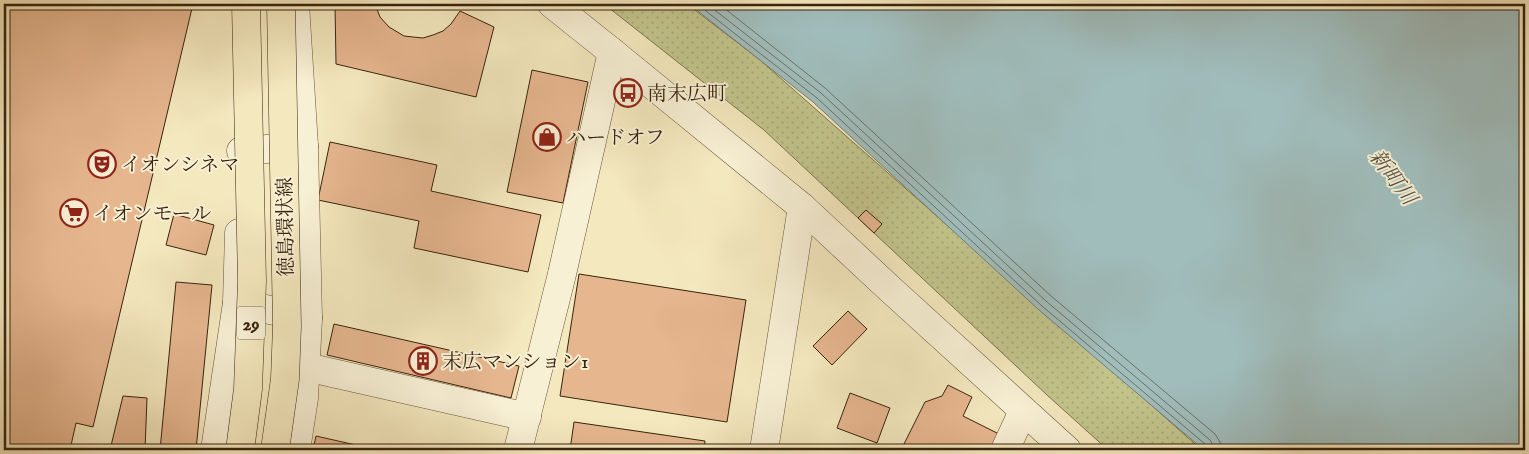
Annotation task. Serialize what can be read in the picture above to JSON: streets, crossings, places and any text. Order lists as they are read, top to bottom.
{
  "streets": {
    "main road": ["徳島環状線", "29"]
  },
  "water": ["新町川"],
  "places": {
    "bus stop": ["南末広町"],
    "shop": ["ハードオフ"],
    "theatre": ["イオンシネマ"],
    "supermarket": ["イオンモール"],
    "building": ["末広マンション1"]
  }
}
